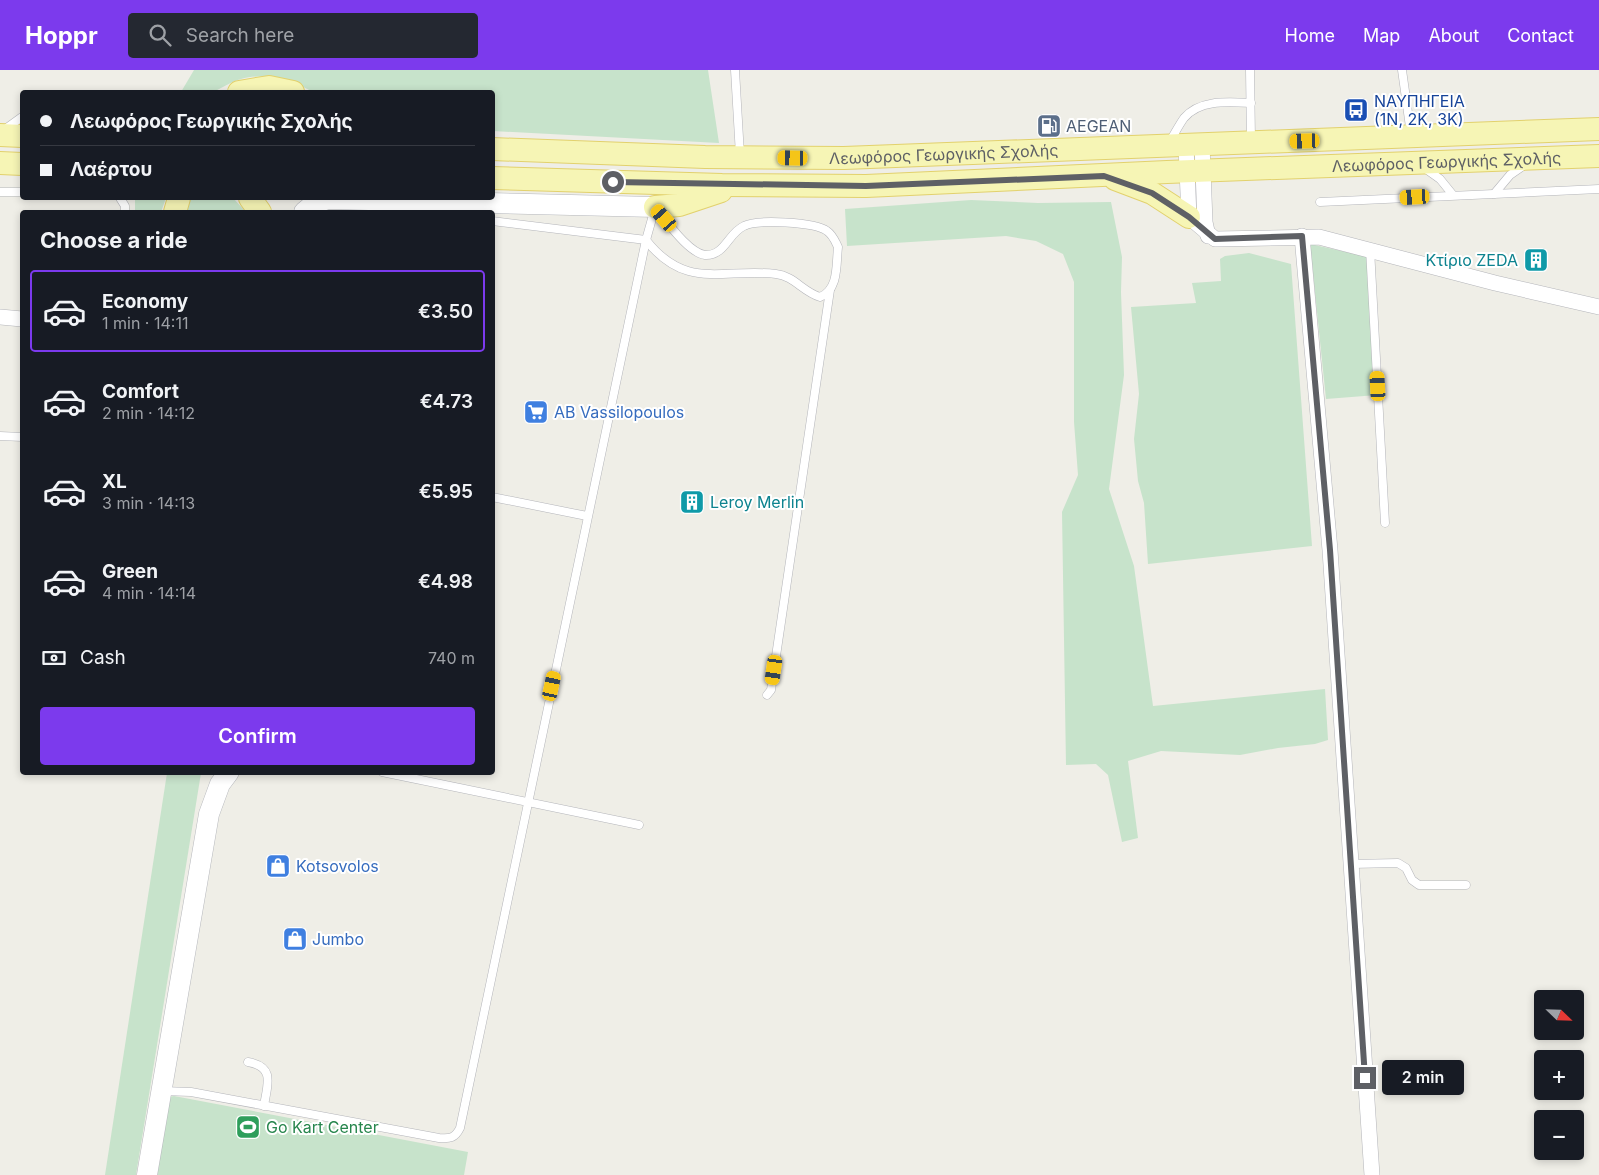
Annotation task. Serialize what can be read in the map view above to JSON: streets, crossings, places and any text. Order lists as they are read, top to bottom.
{
  "streets": {
    "main road": ["Λεωφόρος Γεωργικής Σχολής"]
  },
  "places": {
    "bus stop": ["ΝΑΥΠΗΓΕΙΑ (1Ν, 2Κ, 3Κ)"],
    "fuel station": ["AEGEAN"],
    "building": ["Κτίριο ZEDA", "Leroy Merlin"],
    "supermarket": ["AB Vassilopoulos"],
    "shop": ["Kotsovolos", "Jumbo"],
    "sports": ["Go Kart Center"]
  },
  "north": "bottom right",
  "page": {
    "header": "Hoppr",
    "search": "Search here",
    "nav": [
      "Home",
      "Map",
      "About",
      "Contact"
    ],
    "banner": ["Λεωφόρος Γεωργικής Σχολής", "Λαέρτου"],
    "heading": "Choose a ride",
    "list": [
      {
        "name": "Economy",
        "note": "1 min · 14:11",
        "value": "€3.50"
      },
      {
        "name": "Comfort",
        "note": "2 min · 14:12",
        "value": "€4.73"
      },
      {
        "name": "XL",
        "note": "3 min · 14:13",
        "value": "€5.95"
      },
      {
        "name": "Green",
        "note": "4 min · 14:14",
        "value": "€4.98"
      }
    ],
    "pay": ["Cash", "740 m"],
    "buttons": "Confirm",
    "map_buttons": ["+", "−"],
    "bubble": "2 min"
  }
}
